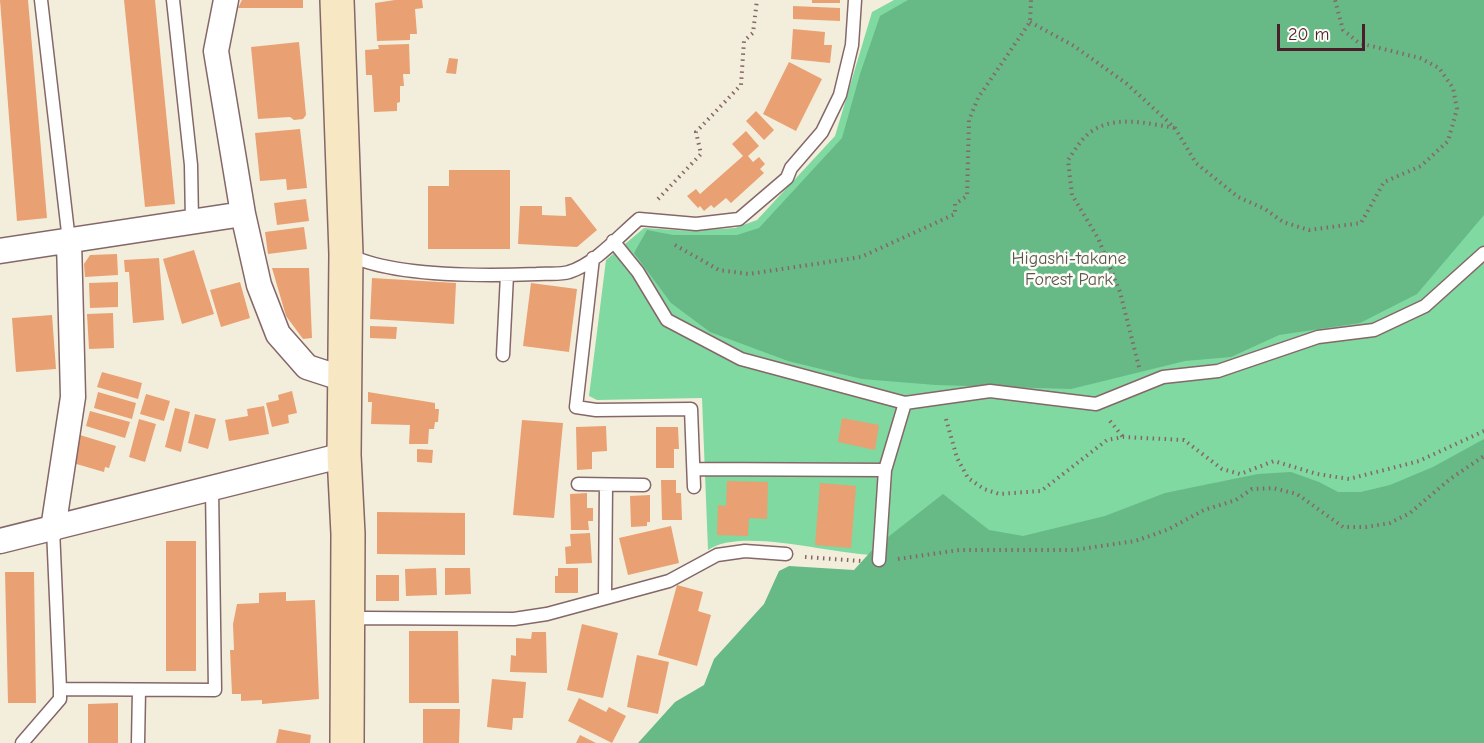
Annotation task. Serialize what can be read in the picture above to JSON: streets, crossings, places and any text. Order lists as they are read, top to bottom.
{
  "parks": ["Higashi-takane Forest Park"],
  "scale_bar": "20 m"
}
